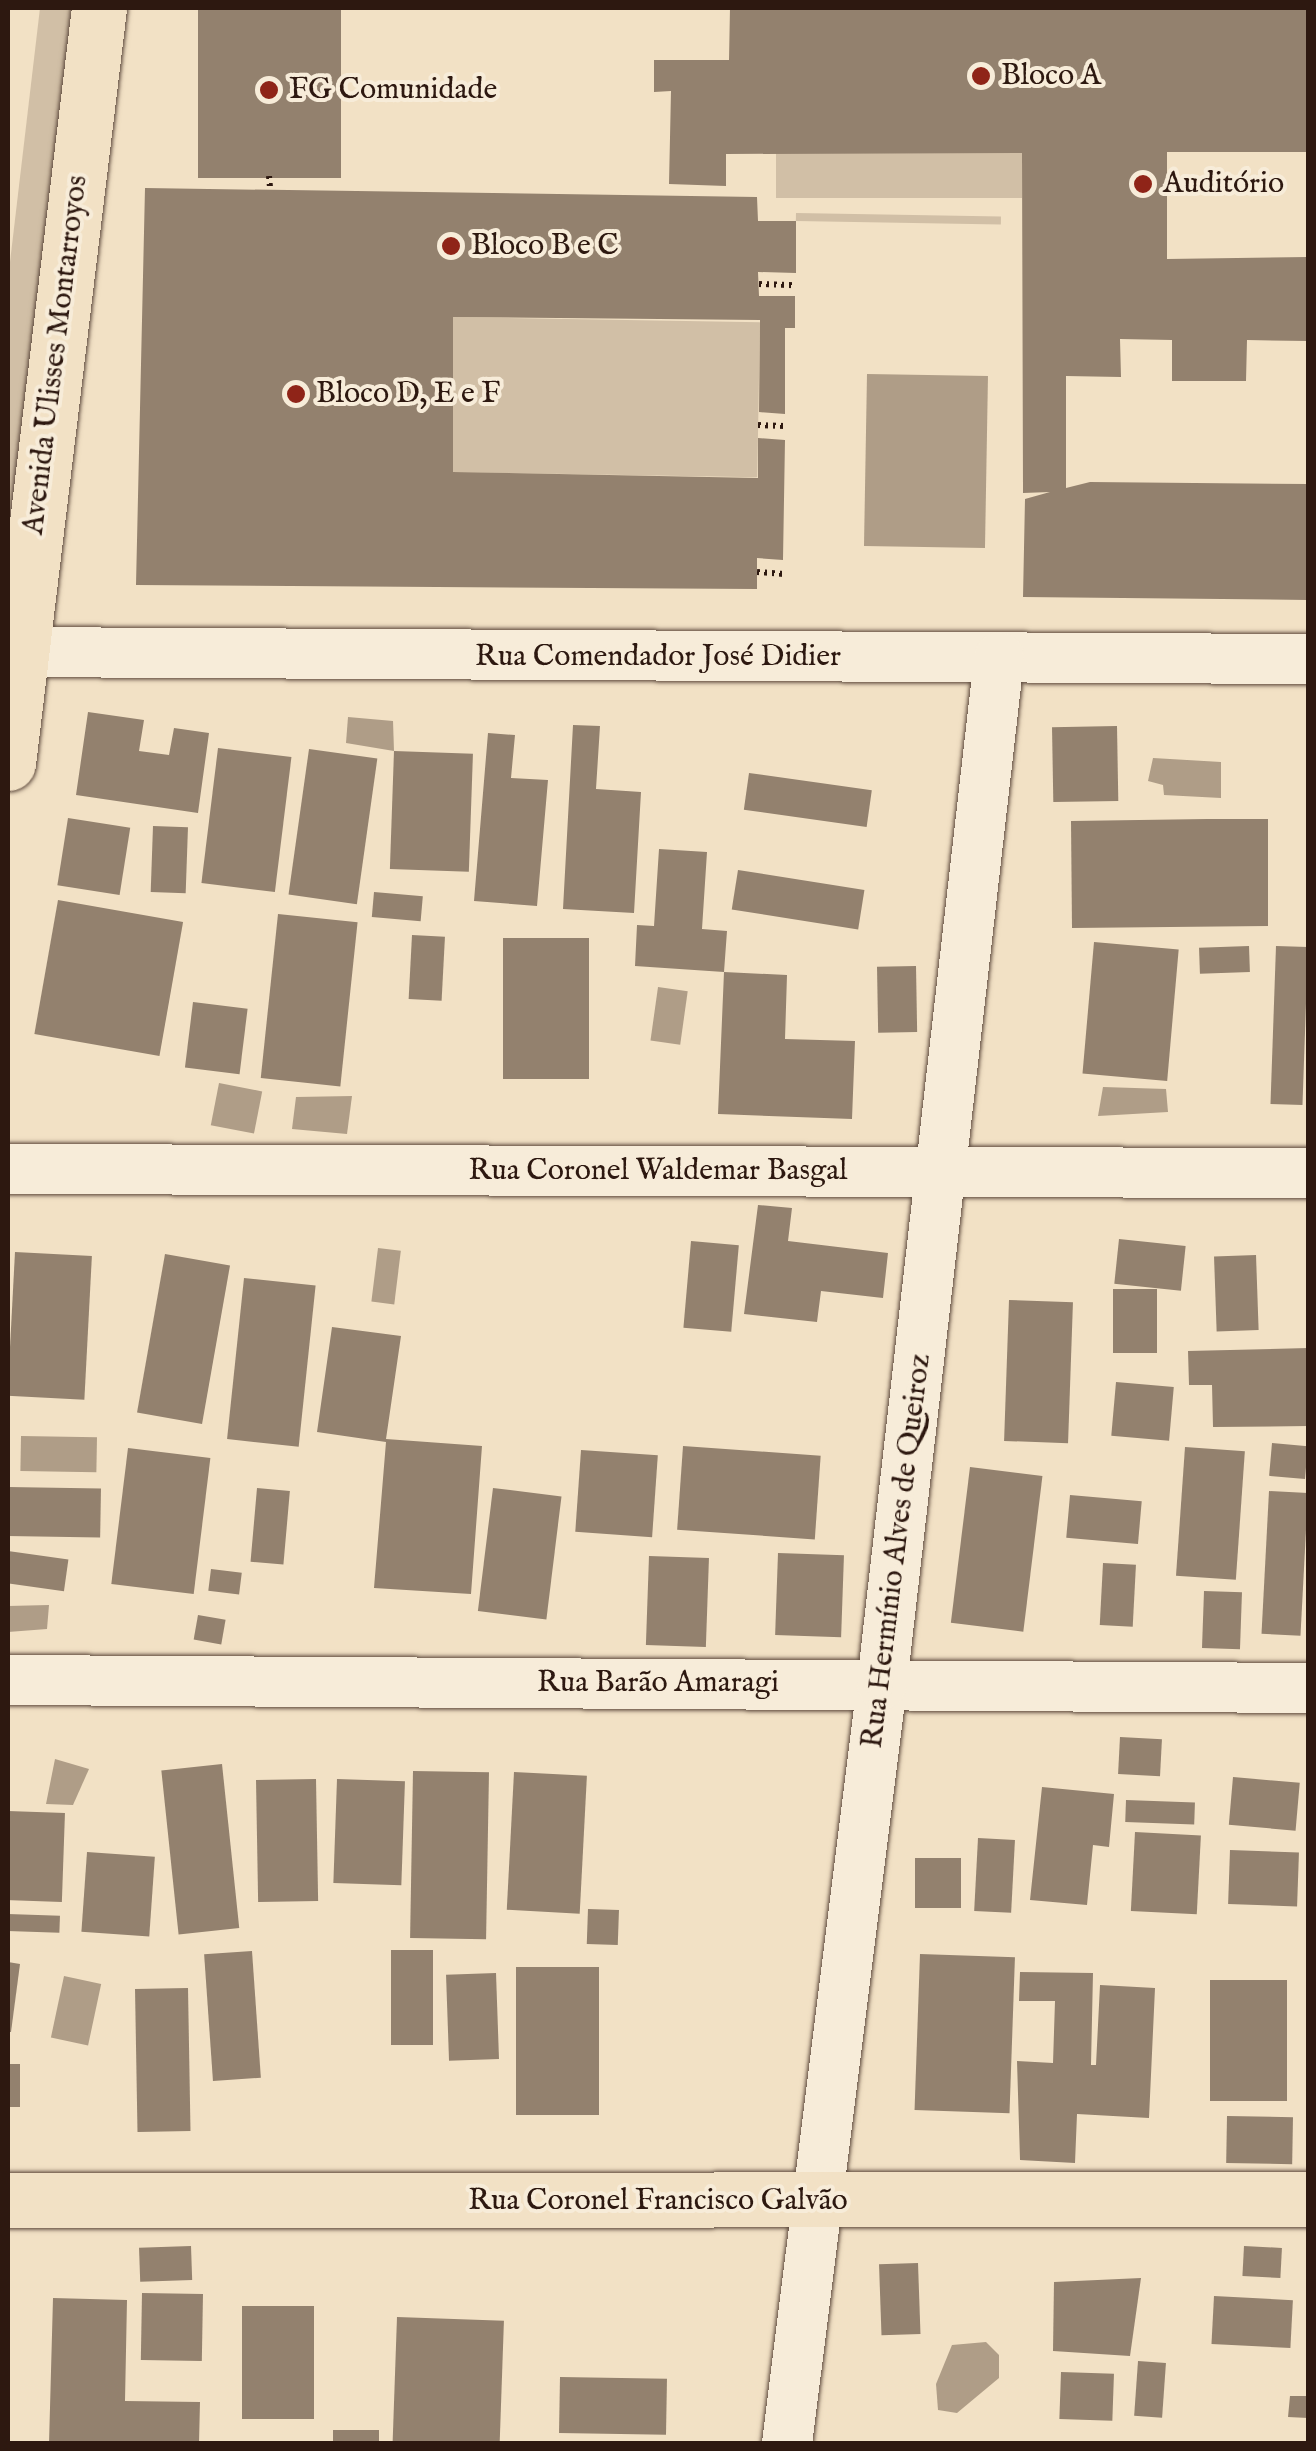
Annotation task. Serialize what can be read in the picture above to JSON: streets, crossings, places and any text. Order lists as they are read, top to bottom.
{
  "streets": {
    "main road": ["Avenida Ulisses Montarroyos", "Rua Coronel Francisco Galvão"],
    "street": [
      "Rua Comendador José Didier",
      "Rua Coronel Waldemar Basgal",
      "Rua Hermínio Alves de Queiroz",
      "Rua Barão Amaragi"
    ]
  },
  "crossings": [
    ["Avenida Ulisses Montarroyos", "Rua Comendador José Didier"],
    ["Rua Comendador José Didier", "Rua Hermínio Alves de Queiroz"],
    ["Rua Coronel Waldemar Basgal", "Rua Hermínio Alves de Queiroz"],
    ["Rua Hermínio Alves de Queiroz", "Rua Barão Amaragi"],
    ["Rua Hermínio Alves de Queiroz", "Rua Coronel Francisco Galvão"]
  ],
  "places": [
    "Bloco A",
    "FG Comunidade",
    "Auditório",
    "Bloco B e C",
    "Bloco D, E e F"
  ]
}
